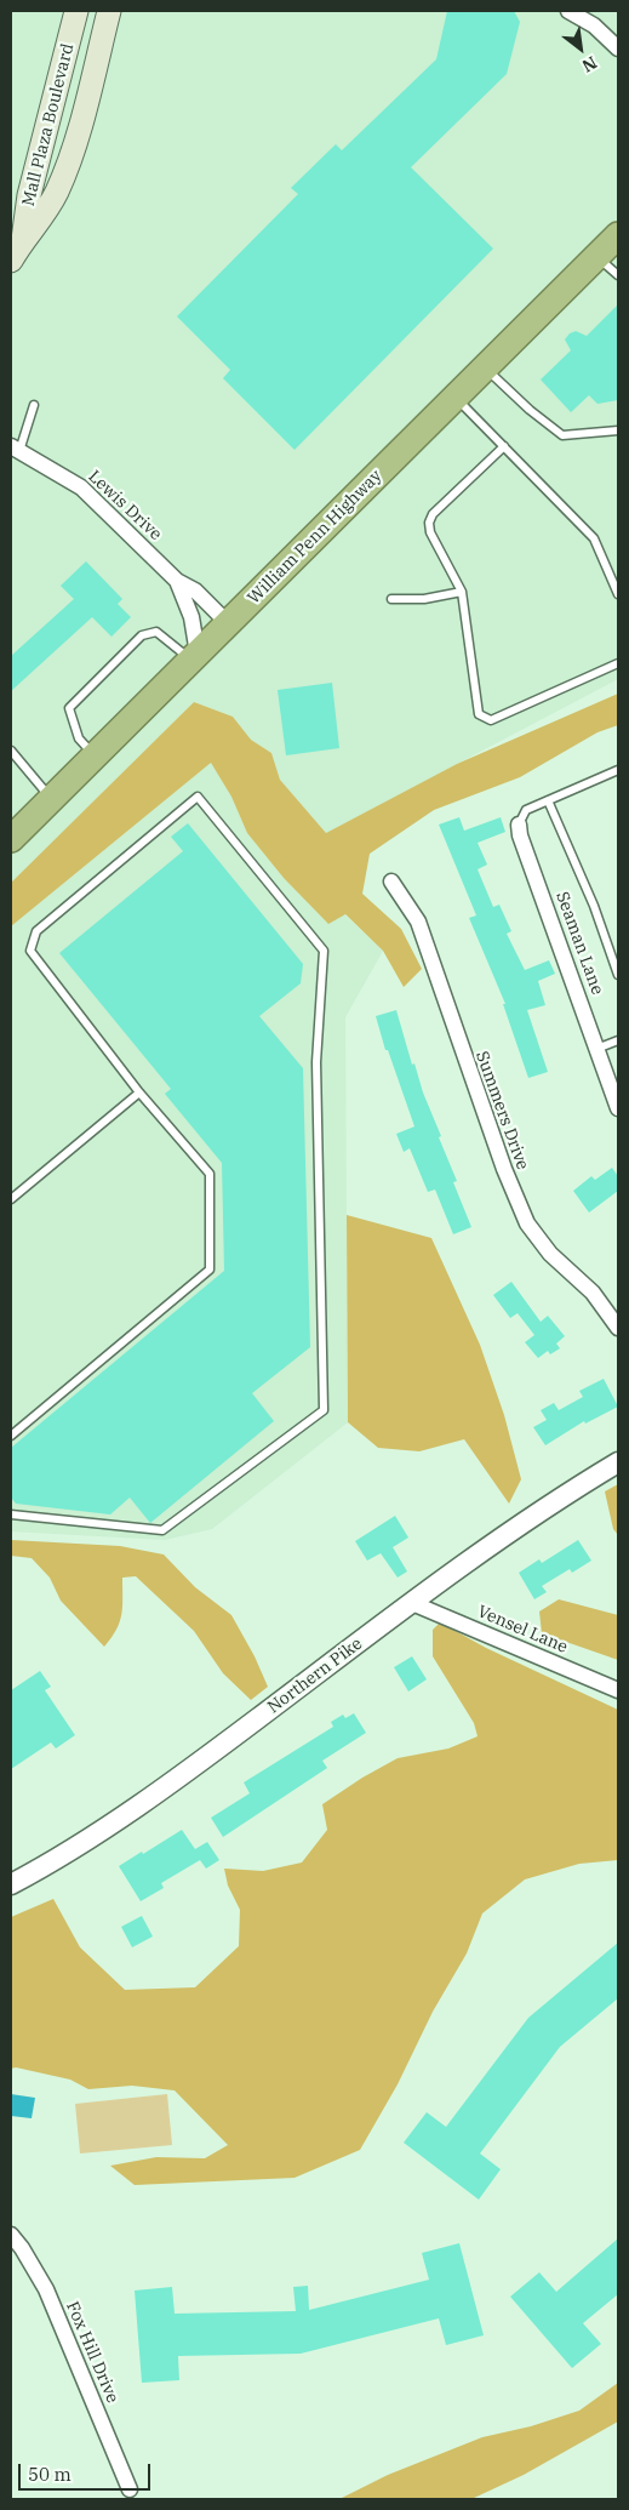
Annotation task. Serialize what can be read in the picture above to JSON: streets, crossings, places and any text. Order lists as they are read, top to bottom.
{
  "streets": {
    "highway": ["William Penn Highway"],
    "main road": ["Mall Plaza Boulevard"],
    "street": [
      "Lewis Drive",
      "Seaman Lane",
      "Summers Drive",
      "Vensel Lane",
      "Northern Pike",
      "Fox Hill Drive"
    ]
  },
  "crossings": [
    ["Lewis Drive", "William Penn Highway"],
    ["Vensel Lane", "Northern Pike"]
  ],
  "scale_bar": "50 m",
  "north": "bottom right"
}
